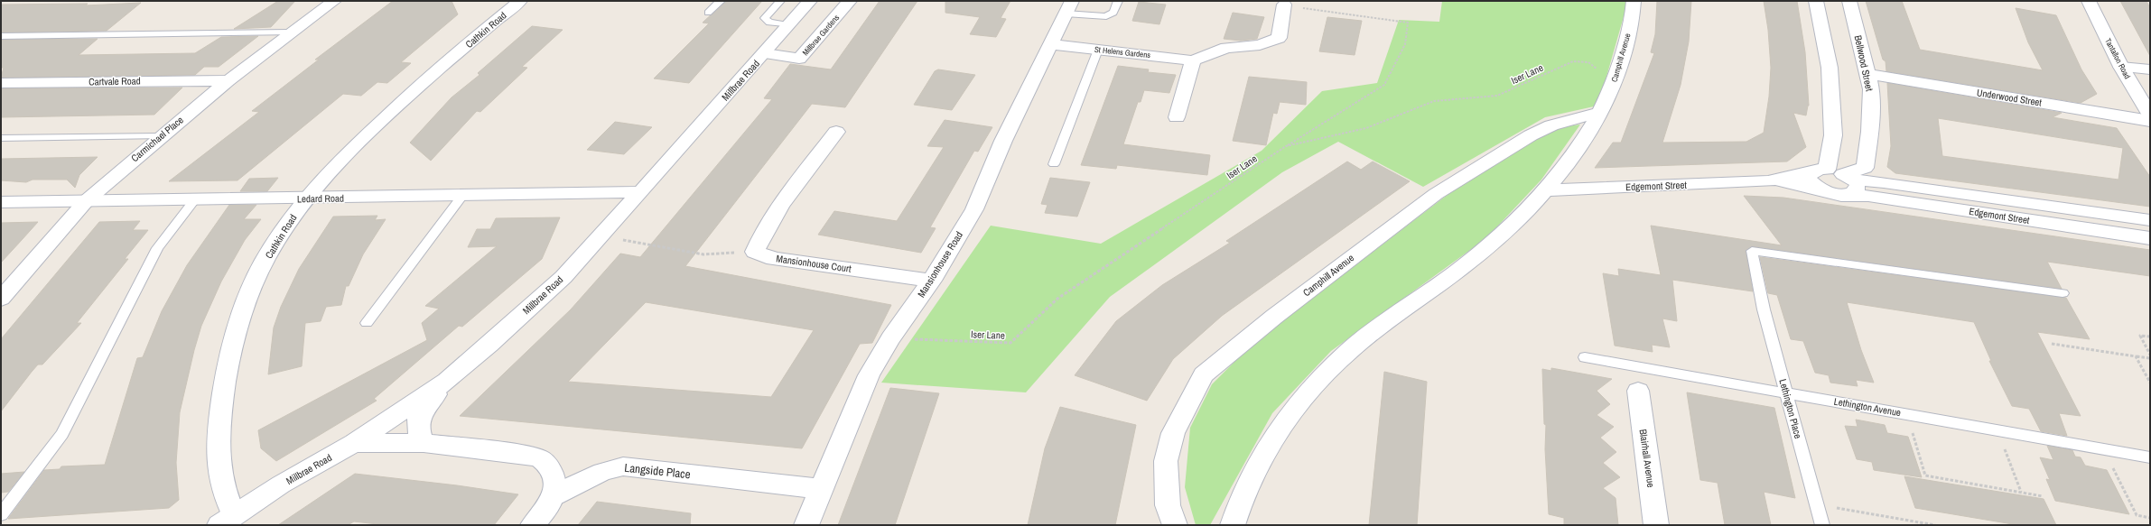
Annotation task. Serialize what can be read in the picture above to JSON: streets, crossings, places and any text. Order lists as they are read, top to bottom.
{
  "streets": {
    "street": [
      "Cathkin Road",
      "Millbrae Gardens",
      "St Helens Gardens",
      "Camphill Avenue",
      "Tantallon Road",
      "Bellwood Street",
      "Millbrae Road",
      "Cartvale Road",
      "Underwood Street",
      "Carmichael Place",
      "Edgemont Street",
      "Ledard Road",
      "Mansionhouse Court",
      "Mansionhouse Road",
      "Blairhall Avenue",
      "Langside Place"
    ],
    "lane": ["Lethington Avenue", "Lethington Place"],
    "path": ["Iser Lane"]
  },
  "crossings": [
    ["Cathkin Road", "Millbrae Road"],
    ["Cathkin Road", "Ledard Road"],
    ["Millbrae Gardens", "Millbrae Road"],
    ["St Helens Gardens", "Mansionhouse Road"],
    ["Camphill Avenue", "Iser Lane"],
    ["Camphill Avenue", "Edgemont Street"],
    ["Bellwood Street", "Underwood Street"],
    ["Bellwood Street", "Edgemont Street"],
    ["Iser Lane", "Mansionhouse Road"],
    ["Millbrae Road", "Ledard Road"],
    ["Cartvale Road", "Carmichael Place"],
    ["Carmichael Place", "Ledard Road"],
    ["Mansionhouse Court", "Mansionhouse Road"],
    ["Mansionhouse Road", "Langside Place"],
    ["Lethington Avenue", "Lethington Place"]
  ]
}
